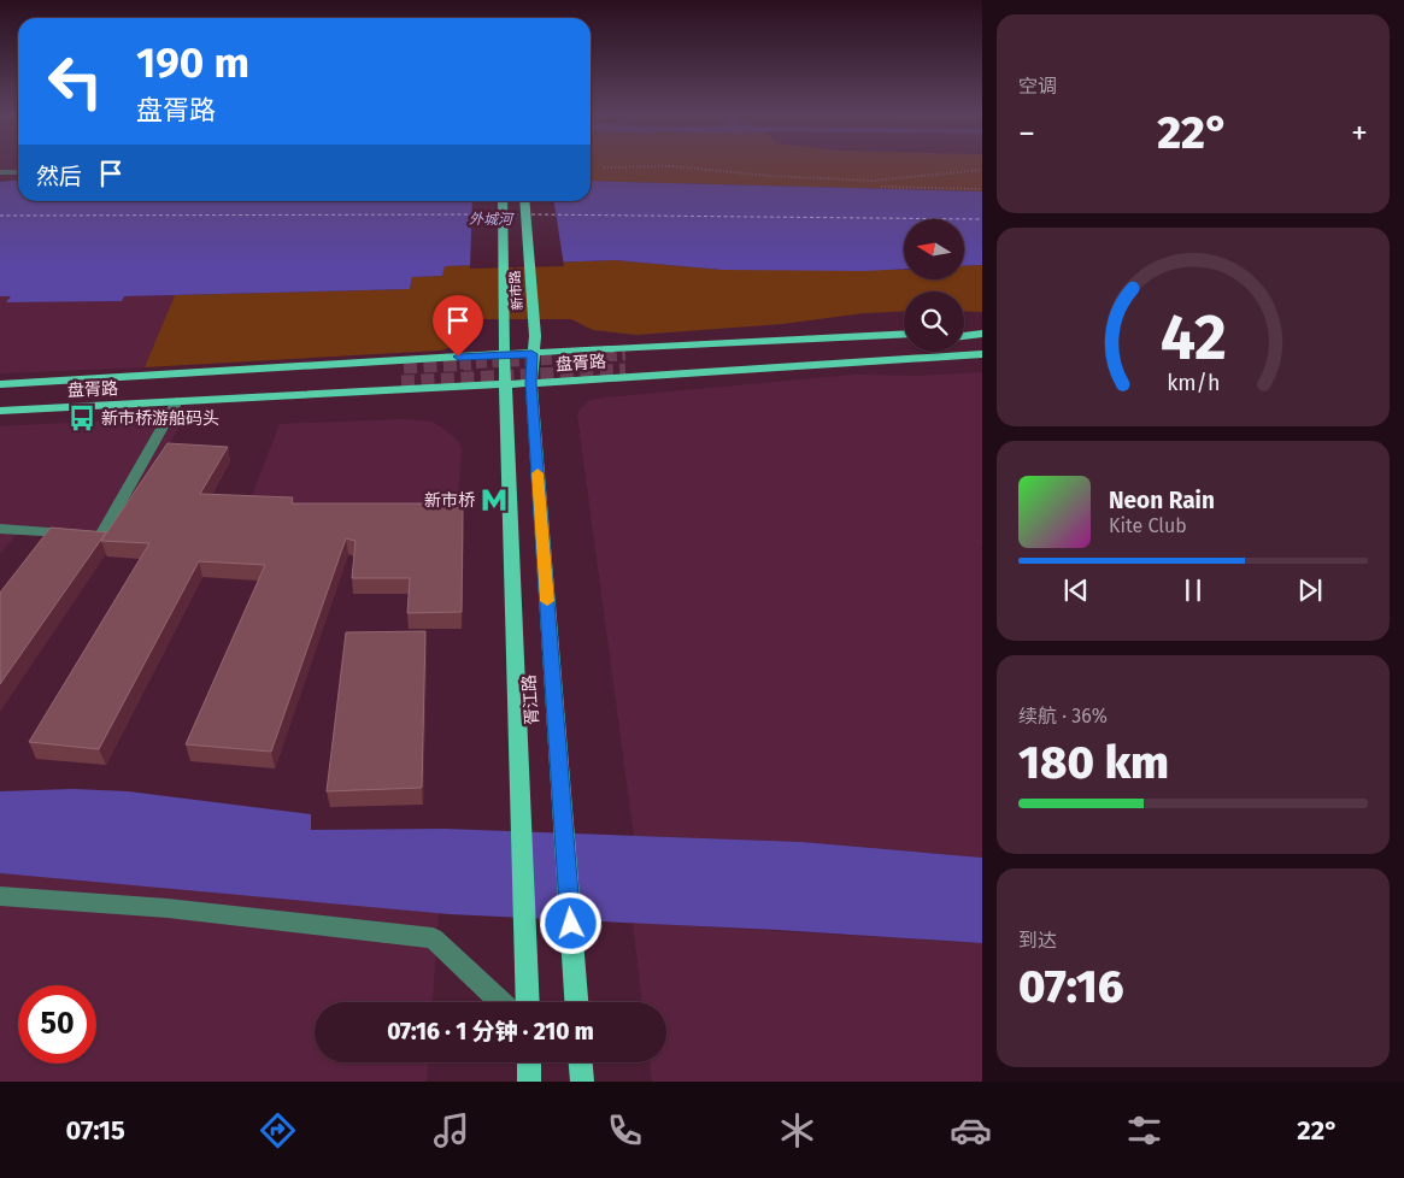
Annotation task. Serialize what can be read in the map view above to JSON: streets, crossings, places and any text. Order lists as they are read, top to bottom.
{
  "streets": {
    "main road": ["新市路", "盘胥路", "胥江路"]
  },
  "crossings": [
    ["新市路", "盘胥路"],
    ["新市路", "胥江路"],
    ["盘胥路", "胥江路"]
  ],
  "water": ["外城河"],
  "places": {
    "bus stop": ["新市桥游船码头"],
    "metro station": ["新市桥"]
  },
  "north": "left",
  "page": {
    "tile": [
      "空调",
      ["续航 · 36%", "180 km"],
      ["到达", "07:16"]
    ],
    "turn": ["190 m", "盘胥路"],
    "heat": ["−", "22°", "+"],
    "then": "然后",
    "song": ["Neon Rain", "Kite Club"],
    "limit": "50",
    "trip": "07:16 · 1 分钟 · 210 m",
    "tabs": ["07:15", "22°"],
    "gauge": ["42", "km/h"]
  }
}
